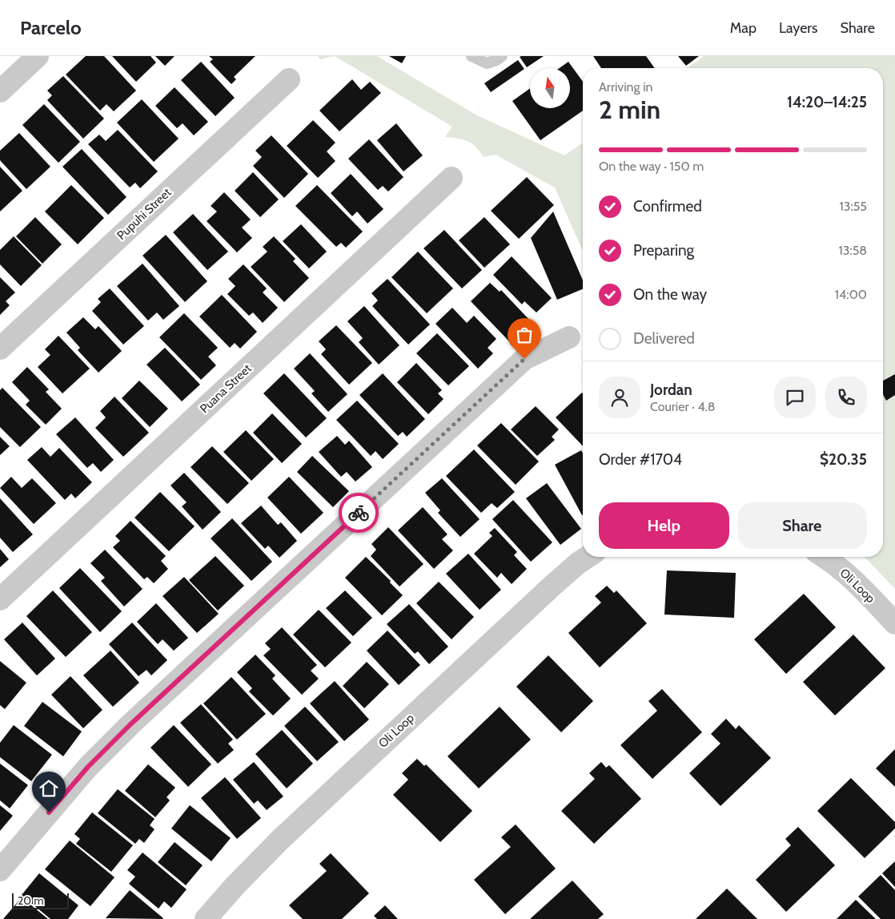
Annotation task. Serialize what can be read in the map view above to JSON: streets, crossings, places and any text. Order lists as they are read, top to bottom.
{
  "streets": {
    "street": ["Pupuhi Street", "Puana Street", "Oli Loop"]
  },
  "scale_bar": "20 m",
  "north": "top",
  "page": {
    "header": "Parcelo",
    "nav": ["Map", "Layers", "Share"],
    "heading": ["2 min", "Arriving in", "14:20–14:25"],
    "panel": [
      "Jordan",
      "Courier · 4.8",
      "Order #1704",
      "$20.35"
    ],
    "bar": "On the way · 150 m",
    "list": [
      ["Confirmed", "13:55"],
      ["Preparing", "13:58"],
      ["On the way", "14:00"],
      "Delivered"
    ],
    "buttons": ["Help", "Share"],
    "scale": "20 m"
  }
}
